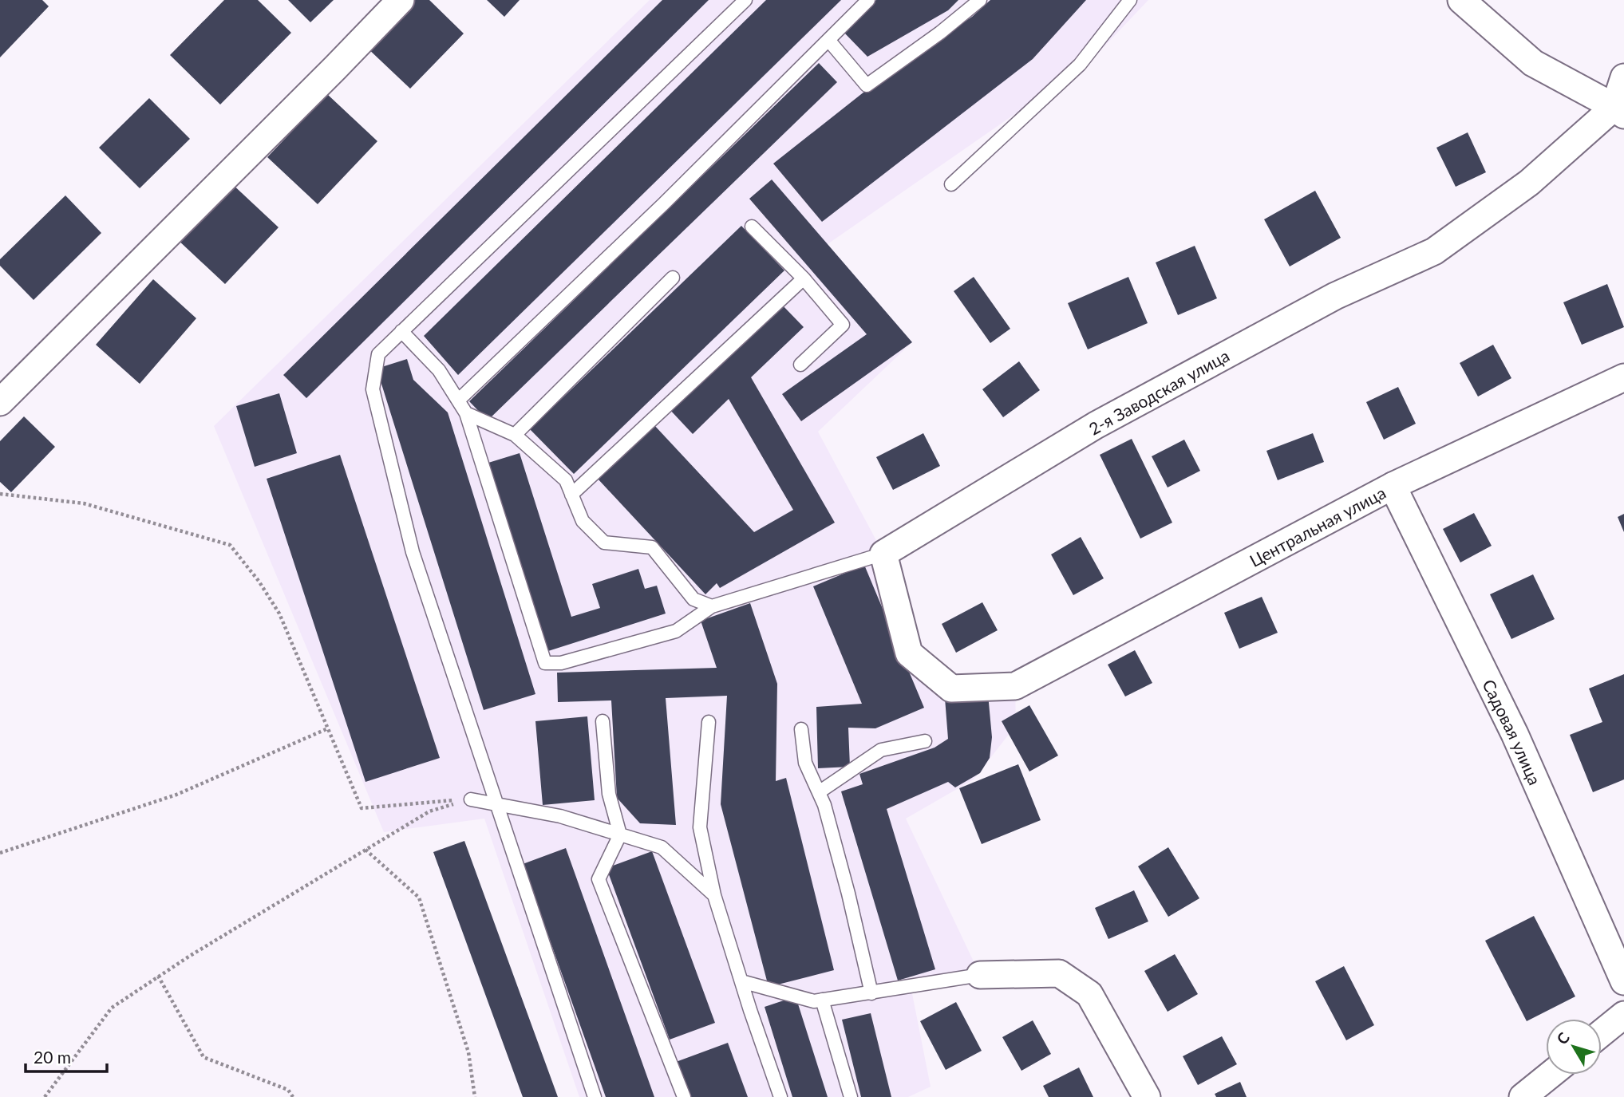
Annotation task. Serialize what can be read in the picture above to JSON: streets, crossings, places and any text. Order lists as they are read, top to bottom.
{
  "streets": {
    "street": ["2-я Заводская улица", "Центральная улица", "Садовая улица"]
  },
  "crossings": [
    ["2-я Заводская улица", "Центральная улица"],
    ["Центральная улица", "Садовая улица"]
  ],
  "scale_bar": "20 m",
  "north": "top left"
}
